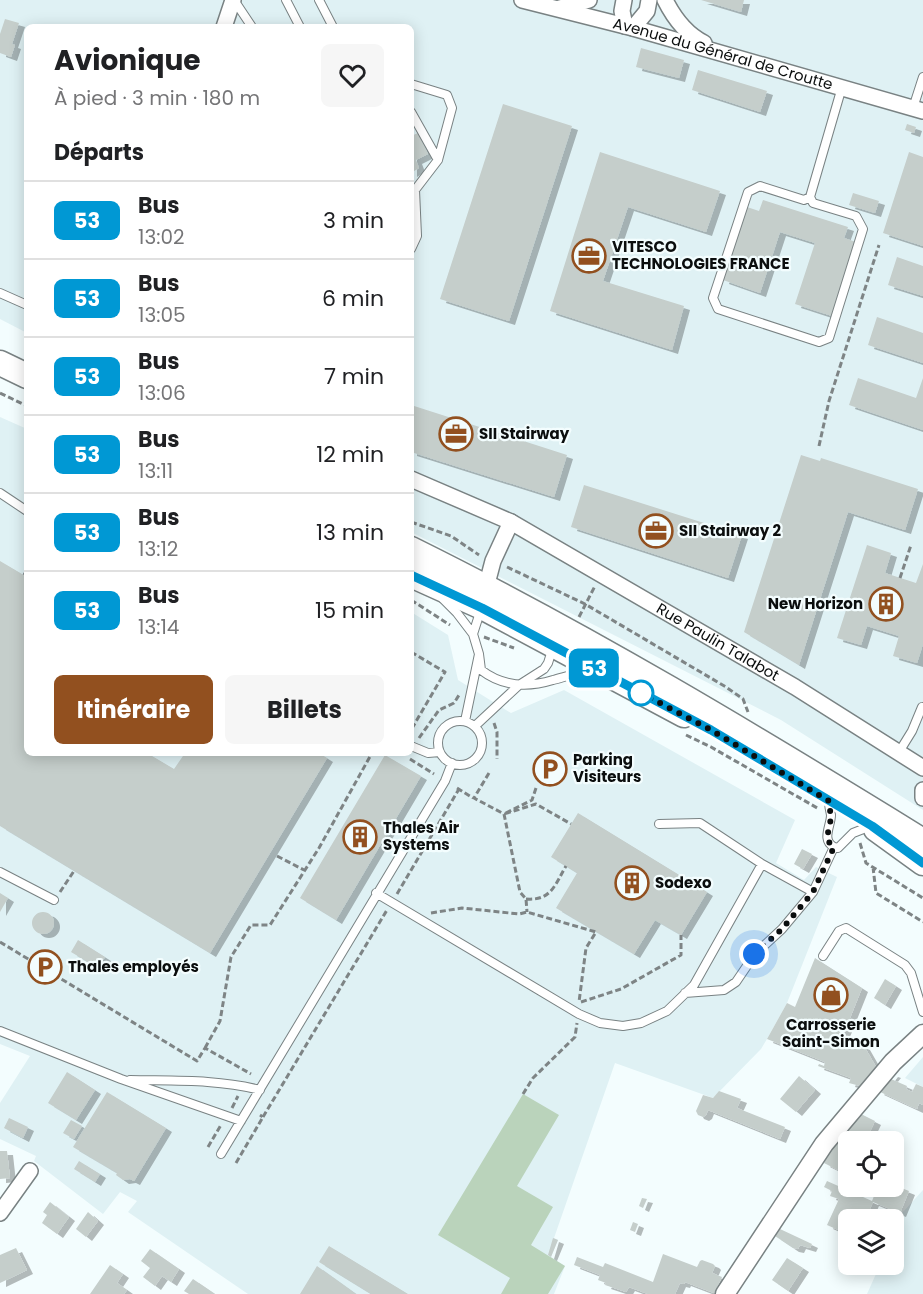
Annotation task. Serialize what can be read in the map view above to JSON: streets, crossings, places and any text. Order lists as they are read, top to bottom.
{
  "streets": {
    "street": ["Avenue du Général de Croutte", "Rue Paulin Talabot"]
  },
  "places": {
    "office": ["VITESCO TECHNOLOGIES FRANCE", "SII Stairway", "SII Stairway 2"],
    "building": ["New Horizon", "Thales Air Systems", "Sodexo"],
    "parking": ["Parking Visiteurs", "Thales employés"],
    "shop": ["Carrosserie Saint-Simon"]
  },
  "lines": ["bus line 53"],
  "page": {
    "on_map": "53",
    "heading": [
      ["Avionique", "À pied · 3 min · 180 m"],
      "Départs"
    ],
    "list": [
      {
        "mark": "53",
        "name": "Bus",
        "note": "13:02",
        "value": "3 min"
      },
      {
        "mark": "53",
        "name": "Bus",
        "note": "13:05",
        "value": "6 min"
      },
      {
        "mark": "53",
        "name": "Bus",
        "note": "13:06",
        "value": "7 min"
      },
      {
        "mark": "53",
        "name": "Bus",
        "note": "13:11",
        "value": "12 min"
      },
      {
        "mark": "53",
        "name": "Bus",
        "note": "13:12",
        "value": "13 min"
      },
      {
        "mark": "53",
        "name": "Bus",
        "note": "13:14",
        "value": "15 min"
      }
    ],
    "buttons": ["Itinéraire", "Billets"]
  }
}
